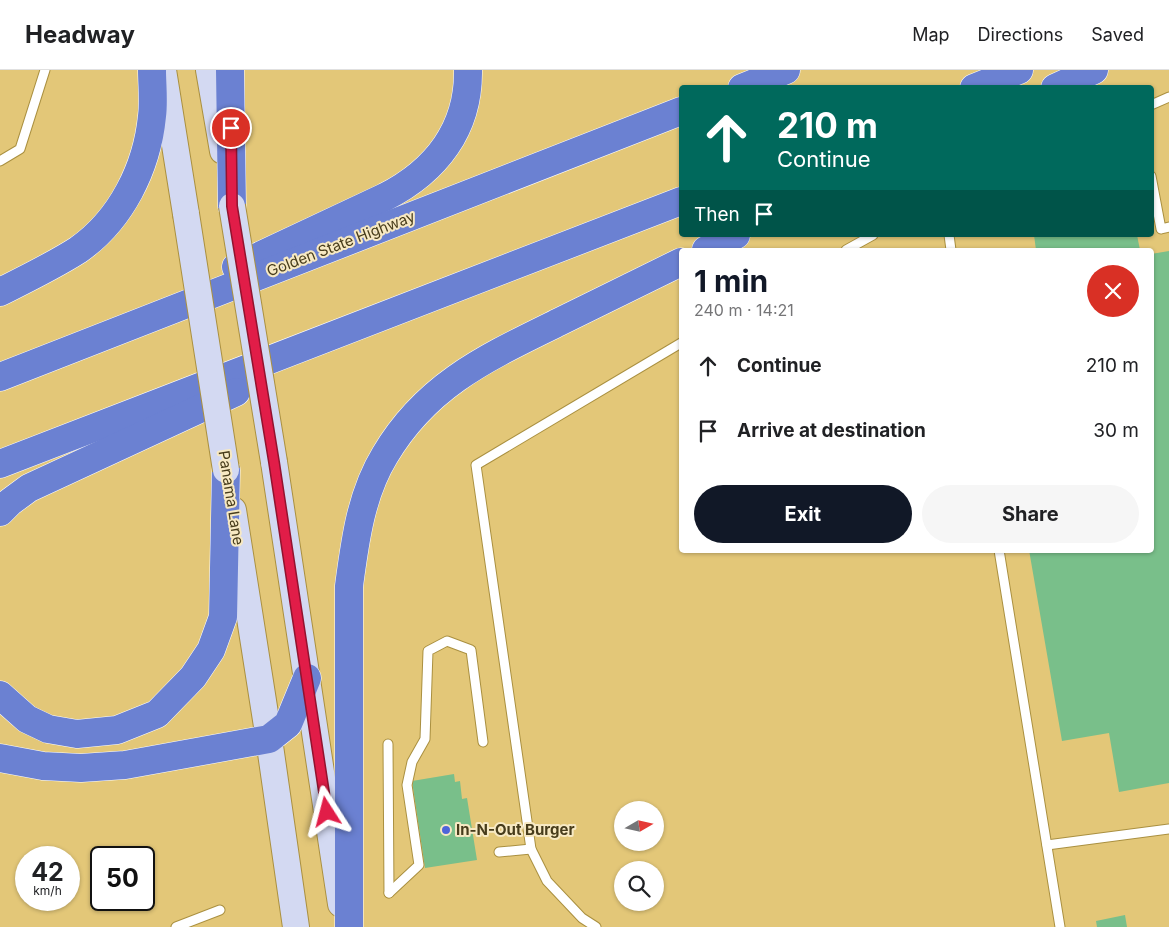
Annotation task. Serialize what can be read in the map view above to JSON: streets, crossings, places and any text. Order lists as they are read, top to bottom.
{
  "streets": {
    "highway": ["Golden State Highway"],
    "main road": ["Panama Lane"]
  },
  "places": ["In-N-Out Burger"],
  "north": "right",
  "page": {
    "header": "Headway",
    "nav": ["Map", "Directions", "Saved"],
    "turn": ["210 m", "Continue"],
    "then": "Then",
    "heading": ["1 min", "240 m · 14:21"],
    "list": [
      {
        "name": "Continue",
        "value": "210 m"
      },
      {
        "name": "Arrive at destination",
        "value": "30 m"
      }
    ],
    "buttons": ["Exit", "Share"],
    "speed": "42 km/h",
    "limit": "50"
  }
}
